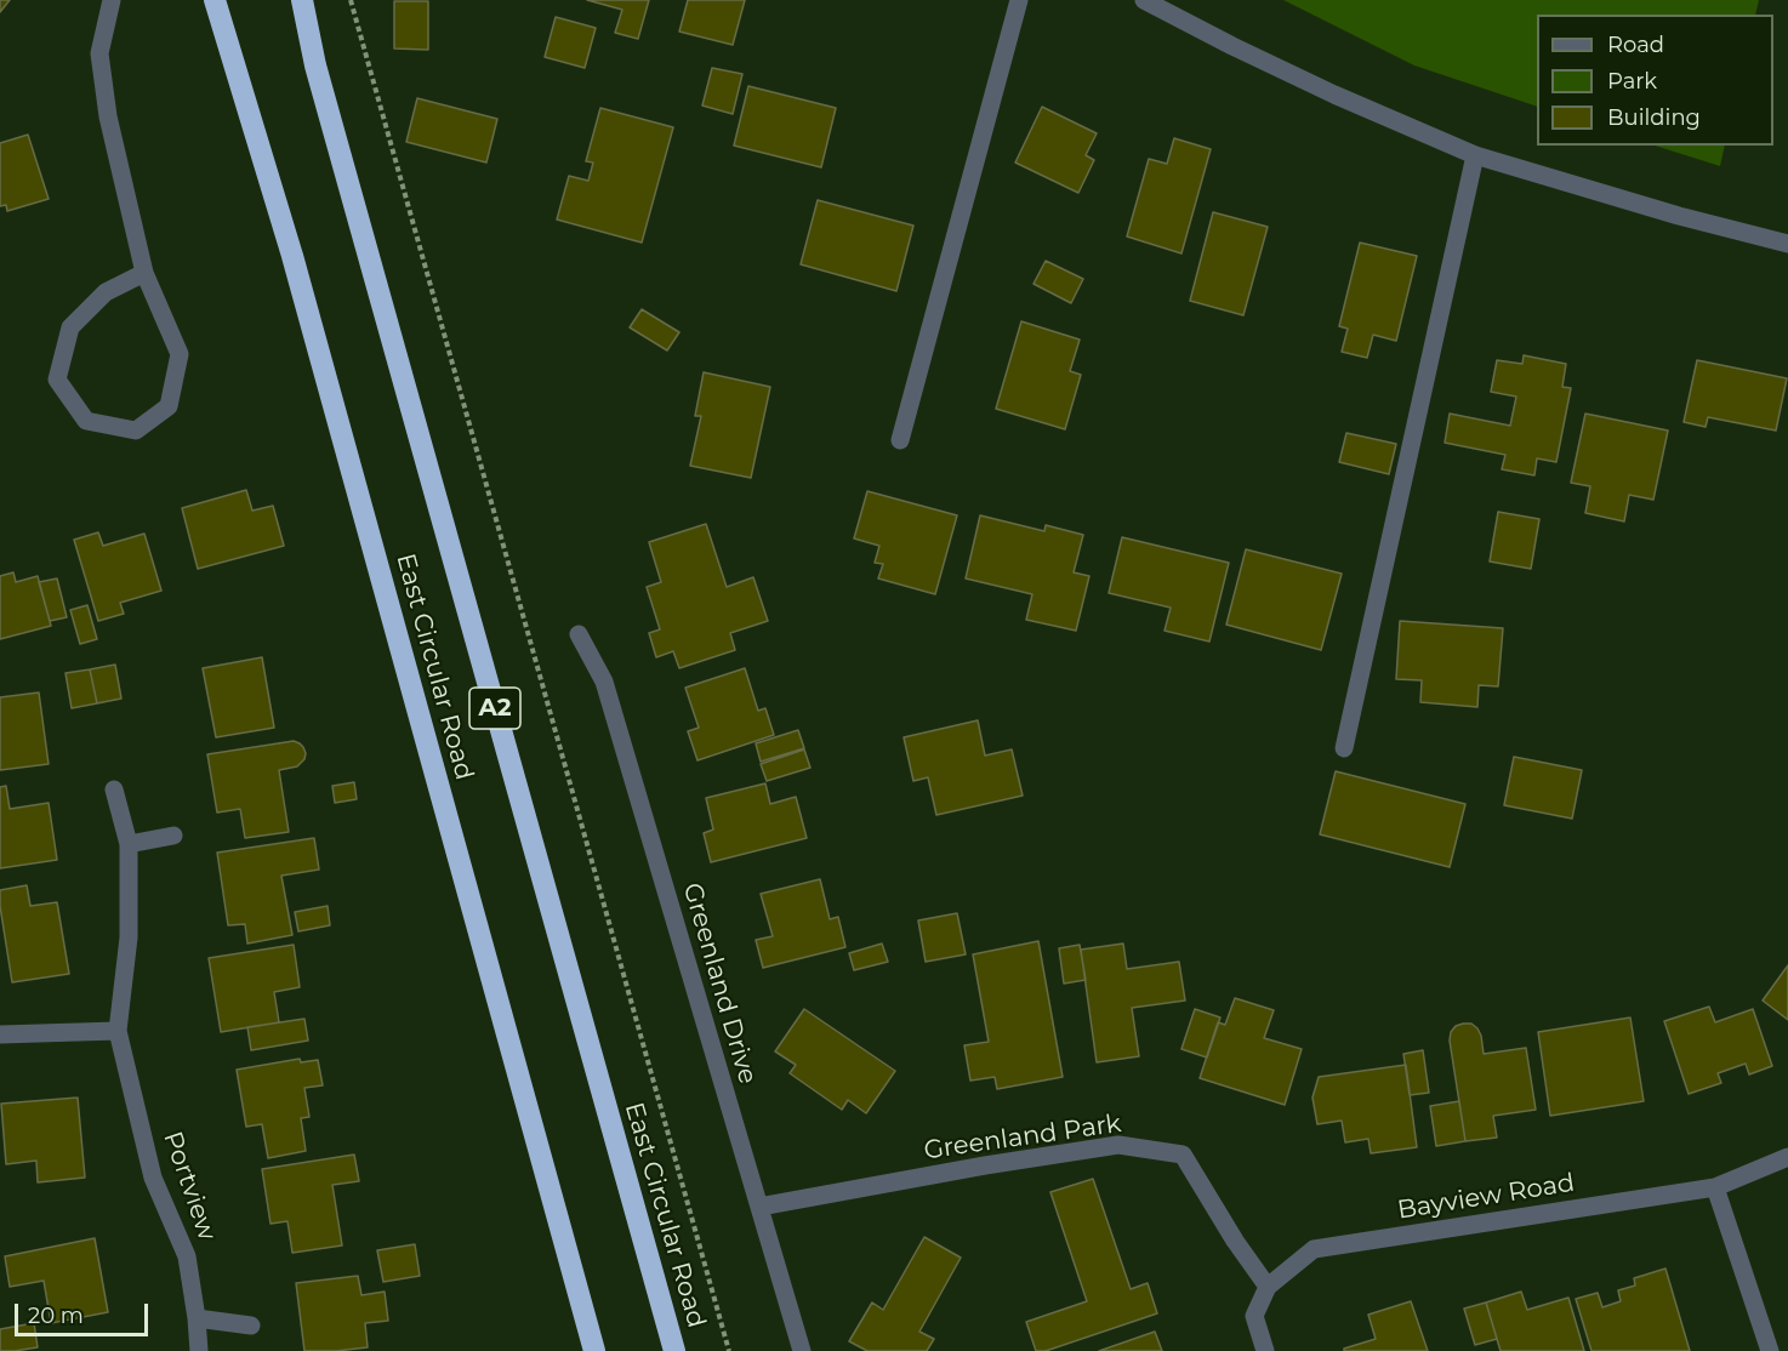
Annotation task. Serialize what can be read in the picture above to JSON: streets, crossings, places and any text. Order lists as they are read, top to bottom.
{
  "streets": {
    "highway": ["East Circular Road", "A2"],
    "street": [
      "Greenland Drive",
      "Greenland Park",
      "Portview",
      "Bayview Road"
    ]
  },
  "crossings": [
    ["Greenland Drive", "Greenland Park"],
    ["Greenland Park", "Bayview Road"]
  ],
  "legend": ["Road", "Park", "Building"],
  "scale_bar": "20 m"
}
